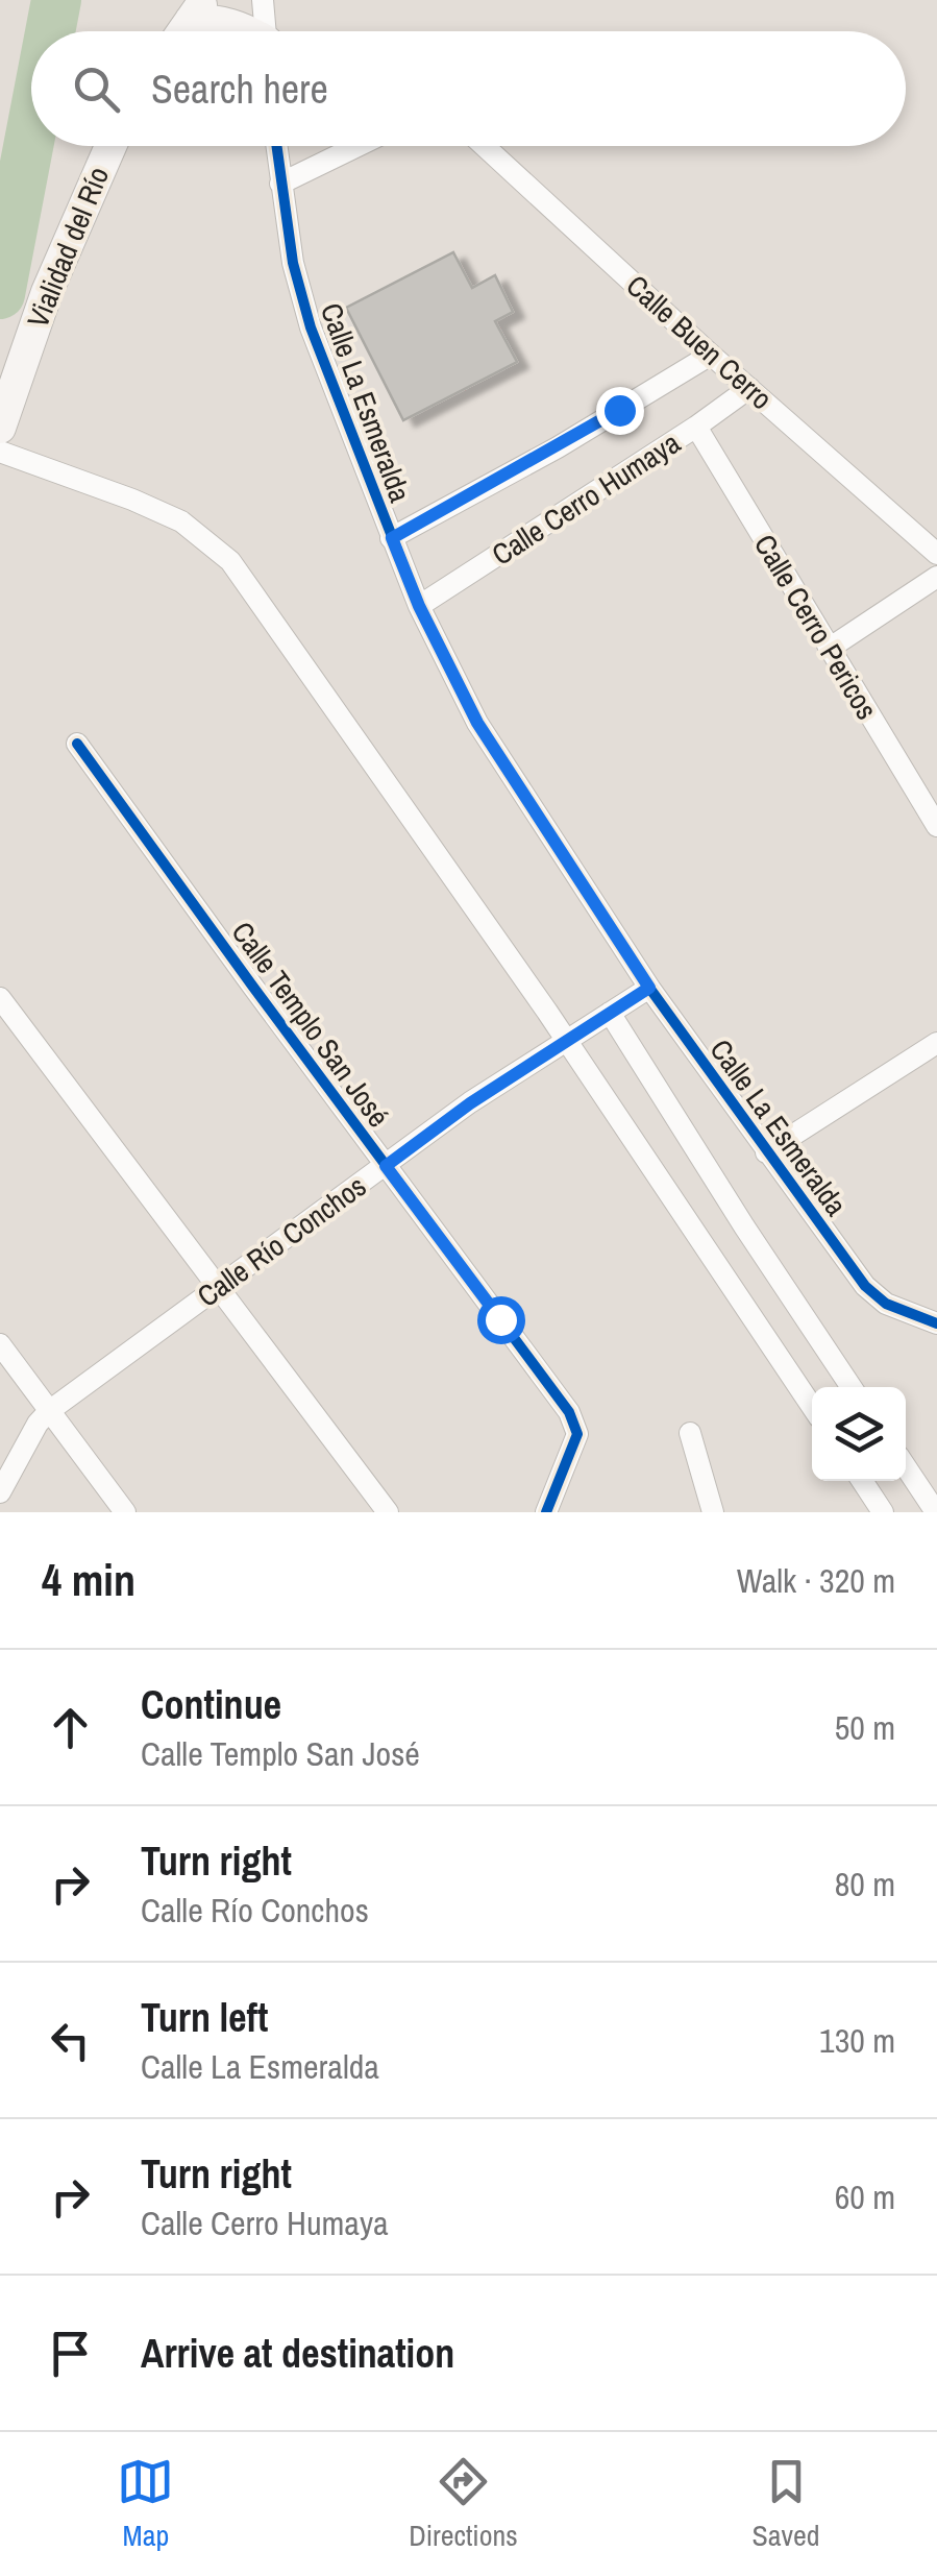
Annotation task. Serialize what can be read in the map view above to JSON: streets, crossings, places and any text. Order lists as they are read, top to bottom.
{
  "streets": {
    "main road": ["Vialidad del Río"],
    "street": [
      "Calle Buen Cerro",
      "Calle La Esmeralda",
      "Calle Cerro Humaya",
      "Calle Cerro Pericos",
      "Calle Templo San José",
      "Calle Río Conchos"
    ]
  },
  "crossings": [
    ["Calle Buen Cerro", "Calle Cerro Humaya"],
    ["Calle La Esmeralda", "Calle Cerro Humaya"],
    ["Calle La Esmeralda", "Calle Río Conchos"],
    ["Calle Cerro Humaya", "Calle Cerro Pericos"],
    ["Calle Templo San José", "Calle Río Conchos"]
  ],
  "page": {
    "search": "Search here",
    "heading": ["4 min", "Walk · 320 m"],
    "list": [
      ["Continue", "Calle Templo San José", "50 m"],
      ["Turn right", "Calle Río Conchos", "80 m"],
      ["Turn left", "Calle La Esmeralda", "130 m"],
      ["Turn right", "Calle Cerro Humaya", "60 m"],
      "Arrive at destination"
    ],
    "nav": ["Map", "Directions", "Saved"]
  }
}
